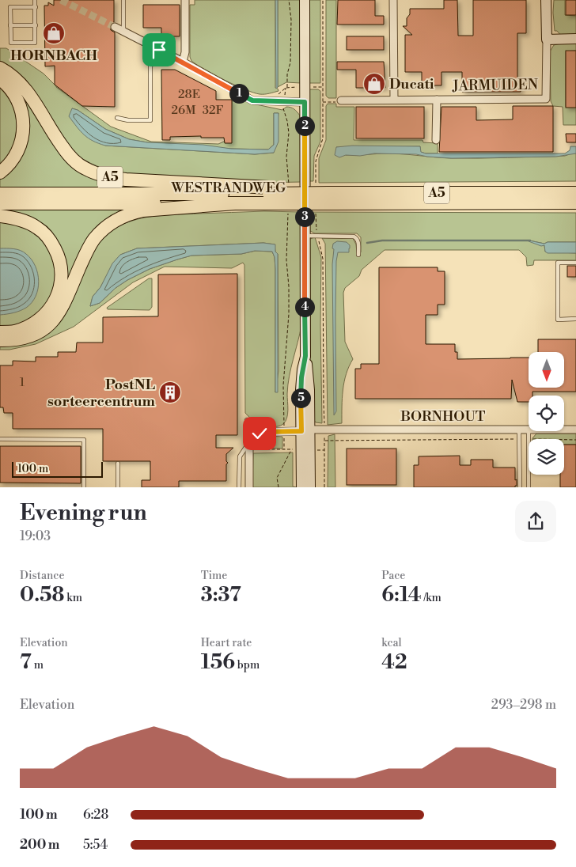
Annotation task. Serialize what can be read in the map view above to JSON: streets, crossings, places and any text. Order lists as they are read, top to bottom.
{
  "streets": {
    "highway": ["A5", "WESTRANDWEG"],
    "street": ["JARMUIDEN", "BORNHOUT"]
  },
  "crossings": [
    ["A5", "WESTRANDWEG"]
  ],
  "places": {
    "shop": ["HORNBACH", "Ducati"],
    "building": ["PostNL sorteercentrum"]
  },
  "house_numbers": [
    "28E",
    "26M",
    "32F",
    "1"
  ],
  "scale_bar": "100 m",
  "north": "bottom",
  "page": {
    "pins": [
      "1",
      "2",
      "3",
      "4",
      "5"
    ],
    "scale": "100 m",
    "heading": ["Evening run", "19:03"],
    "stats": [
      ["Distance", "0.58 km"],
      ["Time", "3:37"],
      ["Pace", "6:14 /km"],
      ["Elevation", "7 m"],
      ["Heart rate", "156 bpm"],
      ["kcal", "42"]
    ],
    "chart": ["Elevation", "293–298 m"],
    "list": [
      {
        "name": "100 m",
        "note": "6:28"
      },
      {
        "name": "200 m",
        "note": "5:54"
      }
    ]
  }
}
